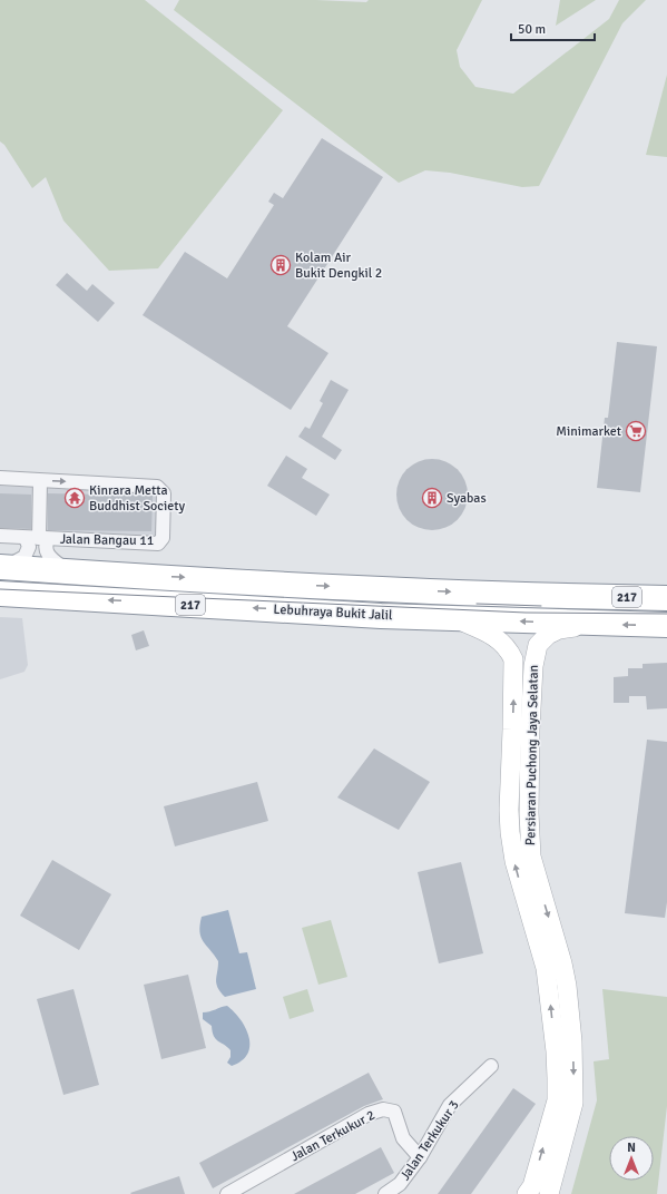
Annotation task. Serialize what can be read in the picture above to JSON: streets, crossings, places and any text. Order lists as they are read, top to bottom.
{
  "streets": {
    "highway": ["217", "Lebuhraya Bukit Jalil"],
    "main road": ["Persiaran Puchong Jaya Selatan"],
    "street": ["Jalan Bangau 11", "Jalan Terkukur 2", "Jalan Terkukur 3"]
  },
  "crossings": [
    ["Lebuhraya Bukit Jalil", "Persiaran Puchong Jaya Selatan"],
    ["Jalan Terkukur 2", "Jalan Terkukur 3"]
  ],
  "places": {
    "building": ["Kolam Air Bukit Dengkil 2", "Syabas"],
    "supermarket": ["Minimarket"],
    "temple": ["Kinrara Metta Buddhist Society"]
  },
  "scale_bar": "50 m",
  "north": "top"
}
